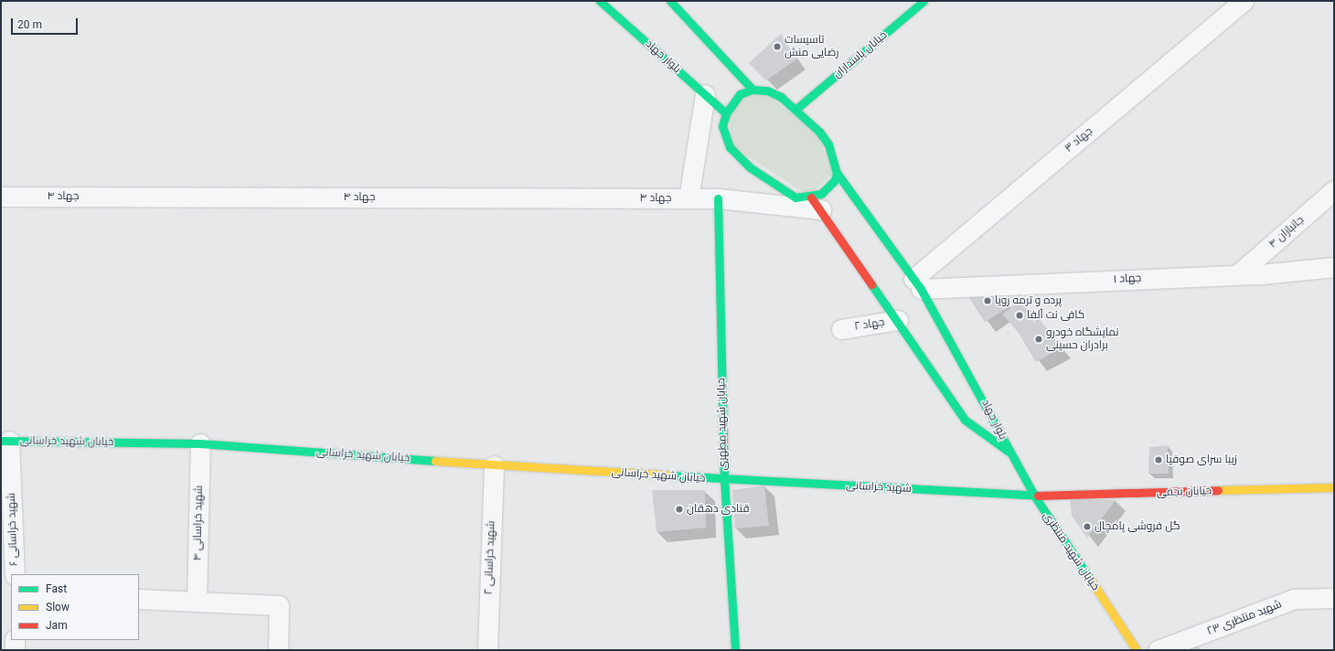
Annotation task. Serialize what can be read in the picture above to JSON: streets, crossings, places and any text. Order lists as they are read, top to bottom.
{
  "streets": {
    "street": [
      "خیابان پاسداران",
      "بلوار جهاد",
      "جهاد ۳",
      "جهاد ۴",
      "جانبازان ۴",
      "جهاد ۱",
      "جهاد ۲",
      "خیابان شهید مطهری",
      "خیابان شهید خراسانی",
      "شهید خراسانی",
      "خیابان نجفی",
      "شهید خراسانی ۴",
      "شهید خراسانی ۶",
      "خیابان شهید منتظری",
      "شهید خراسانی ۲",
      "شهید منتظری ۲۳"
    ]
  },
  "crossings": [
    ["خیابان پاسداران", "بلوار جهاد"],
    ["بلوار جهاد", "جهاد ۳"],
    ["بلوار جهاد", "جهاد ۴"],
    ["بلوار جهاد", "جهاد ۱"],
    ["بلوار جهاد", "جهاد ۲"],
    ["بلوار جهاد", "خیابان شهید منتظری"],
    ["جهاد ۳", "جهاد ۱"],
    ["جهاد ۴", "خیابان شهید مطهری"],
    ["جانبازان ۴", "جهاد ۱"],
    ["خیابان شهید مطهری", "خیابان شهید خراسانی"],
    ["خیابان شهید مطهری", "شهید خراسانی"],
    ["خیابان شهید خراسانی", "شهید خراسانی"],
    ["خیابان شهید خراسانی", "شهید خراسانی ۴"],
    ["خیابان شهید خراسانی", "شهید خراسانی ۶"],
    ["خیابان شهید خراسانی", "شهید خراسانی ۲"],
    ["شهید خراسانی", "خیابان نجفی"],
    ["شهید خراسانی", "خیابان شهید منتظری"],
    ["خیابان نجفی", "خیابان شهید منتظری"]
  ],
  "places": [
    "تاسیسات رضایی منش",
    "پرده و ترمه رویا",
    "کافی نت آلفا",
    "نمایشگاه خودرو برادران حسینی",
    "زیبا سرای صوفیا",
    "قنادی دهقان",
    "گل فروشی پامچال"
  ],
  "legend": ["Fast", "Slow", "Jam"],
  "scale_bar": "20 m"
}
